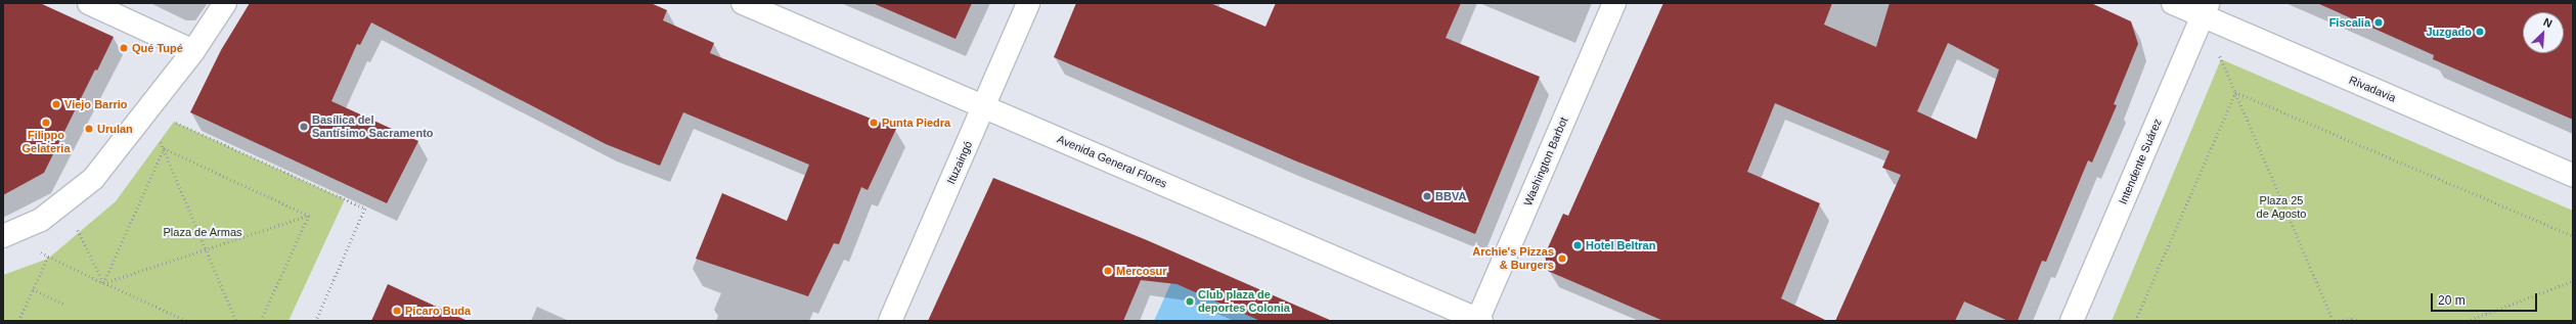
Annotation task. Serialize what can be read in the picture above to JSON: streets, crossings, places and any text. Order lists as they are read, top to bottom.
{
  "streets": {
    "street": [
      "Rivadavia",
      "Avenida General Flores",
      "Washington Barbot",
      "Intendente Suárez",
      "Ituzaingó"
    ]
  },
  "crossings": [
    ["Rivadavia", "Intendente Suárez"],
    ["Avenida General Flores", "Washington Barbot"],
    ["Avenida General Flores", "Ituzaingó"]
  ],
  "parks": ["Plaza 25 de Agosto", "Plaza de Armas"],
  "places": [
    "Fiscalia",
    "Juzgado",
    "Qué Tupé",
    "Viejo Barrio",
    "Filippo Gelateria",
    "Punta Piedra",
    "Basílica del Santísimo Sacramento",
    "Urulan",
    "BBVA",
    "Hotel Beltran",
    "Archie's Pizzas & Burgers",
    "Mercosur",
    "Club plaza de deportes Colonia",
    "Picaro Buda"
  ],
  "scale_bar": "20 m",
  "north": "top right"
}
